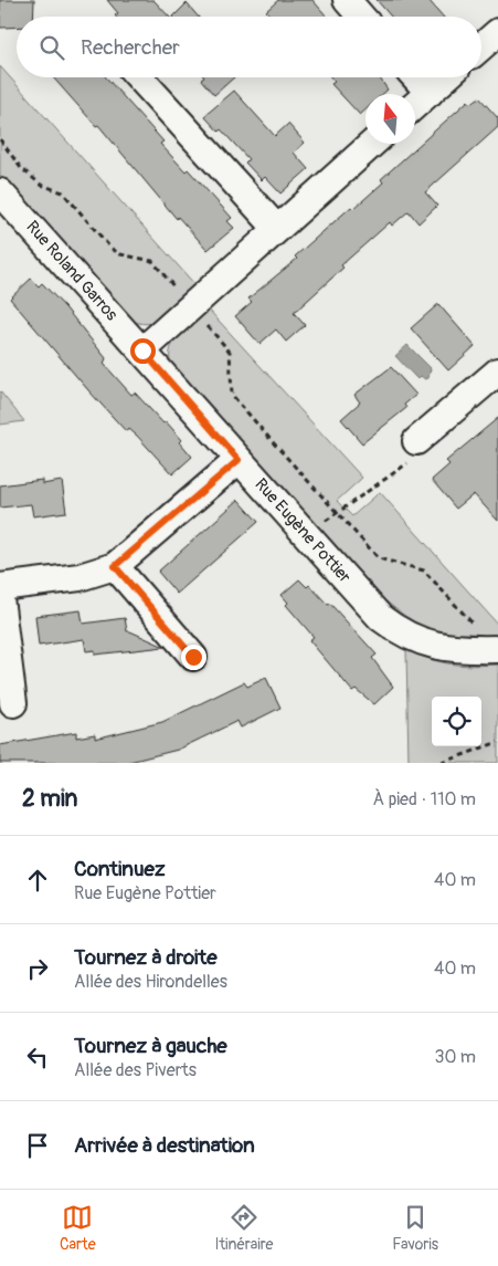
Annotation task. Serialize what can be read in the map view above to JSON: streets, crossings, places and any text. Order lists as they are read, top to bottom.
{
  "streets": {
    "street": ["Rue Roland Garros", "Rue Eugène Pottier"]
  },
  "crossings": [
    ["Rue Roland Garros", "Rue Eugène Pottier"]
  ],
  "north": "top",
  "page": {
    "search": "Rechercher",
    "heading": ["2 min", "À pied · 110 m"],
    "list": [
      ["Continuez", "Rue Eugène Pottier", "40 m"],
      ["Tournez à droite", "Allée des Hirondelles", "40 m"],
      ["Tournez à gauche", "Allée des Piverts", "30 m"],
      "Arrivée à destination"
    ],
    "nav": ["Carte", "Itinéraire", "Favoris"]
  }
}
